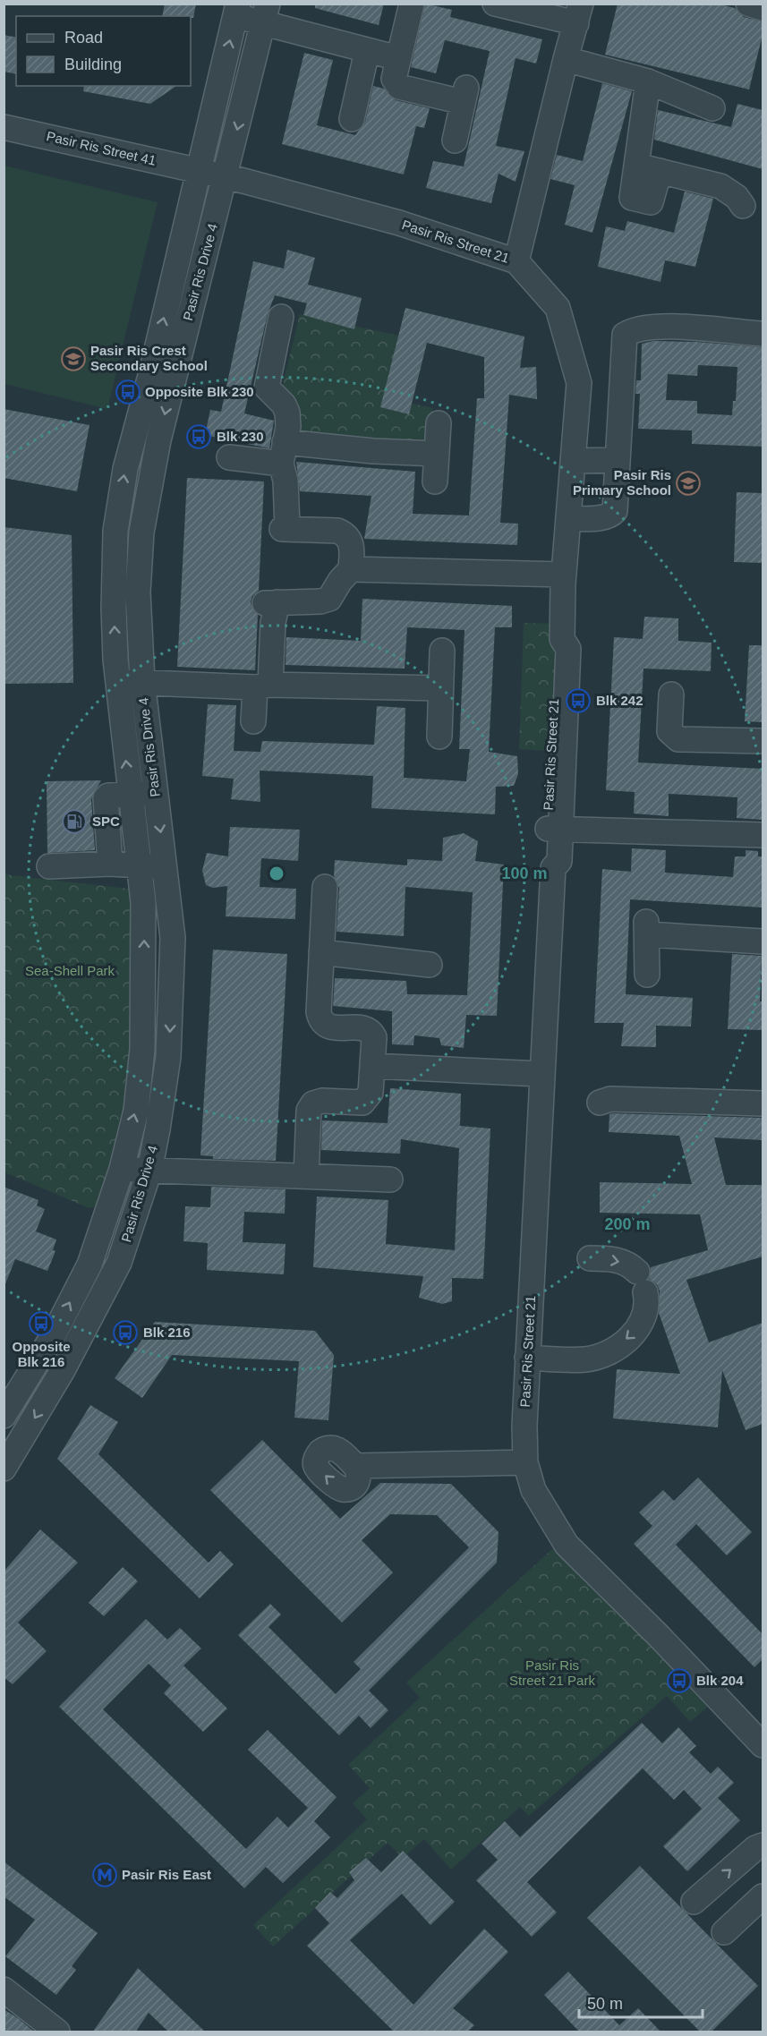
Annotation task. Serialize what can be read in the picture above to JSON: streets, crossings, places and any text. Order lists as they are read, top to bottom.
{
  "streets": {
    "street": ["Pasir Ris Street 41", "Pasir Ris Street 21", "Pasir Ris Drive 4"]
  },
  "crossings": [
    ["Pasir Ris Street 41", "Pasir Ris Street 21"],
    ["Pasir Ris Street 41", "Pasir Ris Drive 4"],
    ["Pasir Ris Street 21", "Pasir Ris Drive 4"]
  ],
  "parks": ["Sea-Shell Park", "Pasir Ris Street 21 Park"],
  "places": {
    "school or university": ["Pasir Ris Crest Secondary School", "Pasir Ris Primary School"],
    "bus stop": [
      "Opposite Blk 230",
      "Blk 230",
      "Blk 242",
      "Opposite Blk 216",
      "Blk 216",
      "Blk 204"
    ],
    "fuel station": ["SPC"],
    "metro station": ["Pasir Ris East"]
  },
  "legend": ["Road", "Building"],
  "scale_bar": "50 m",
  "rings": ["100 m", "200 m"]
}
